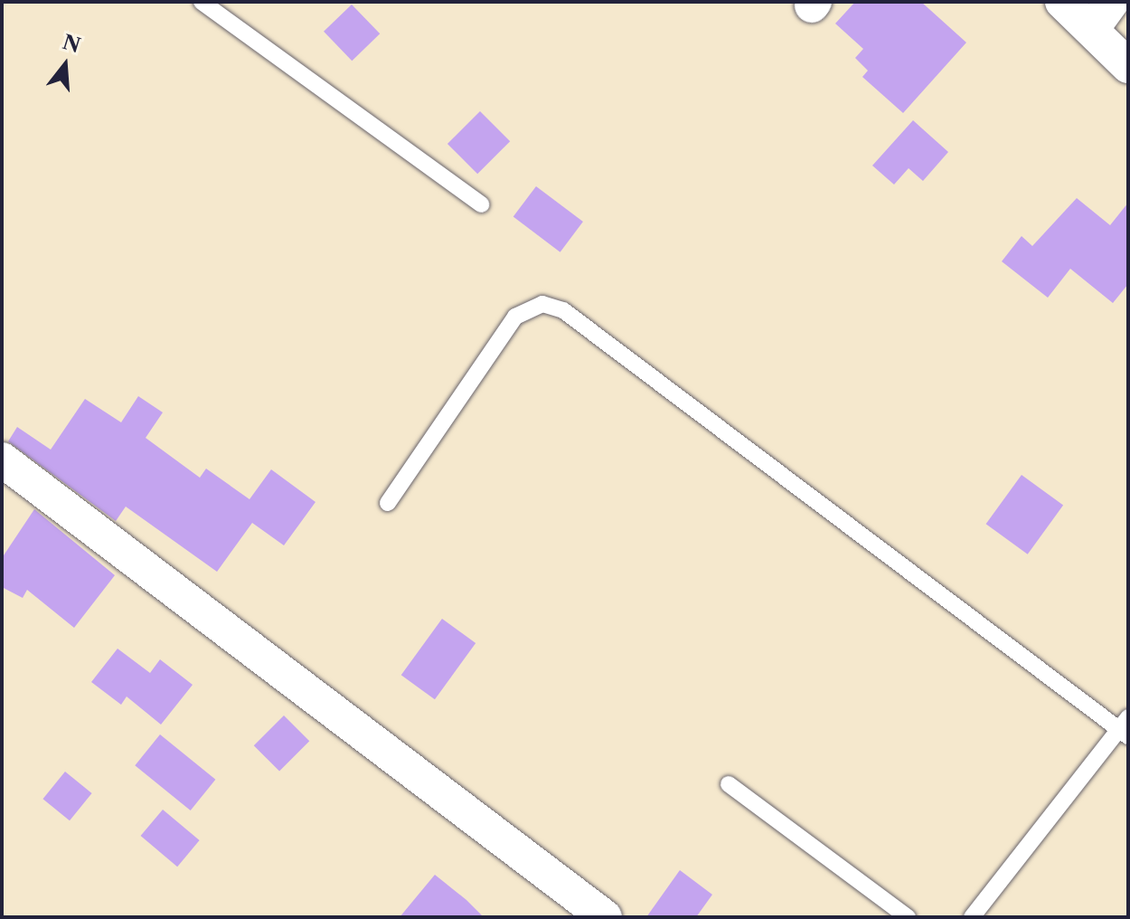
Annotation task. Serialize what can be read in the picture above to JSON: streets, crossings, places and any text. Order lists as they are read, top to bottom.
{
  "north": "top"
}
